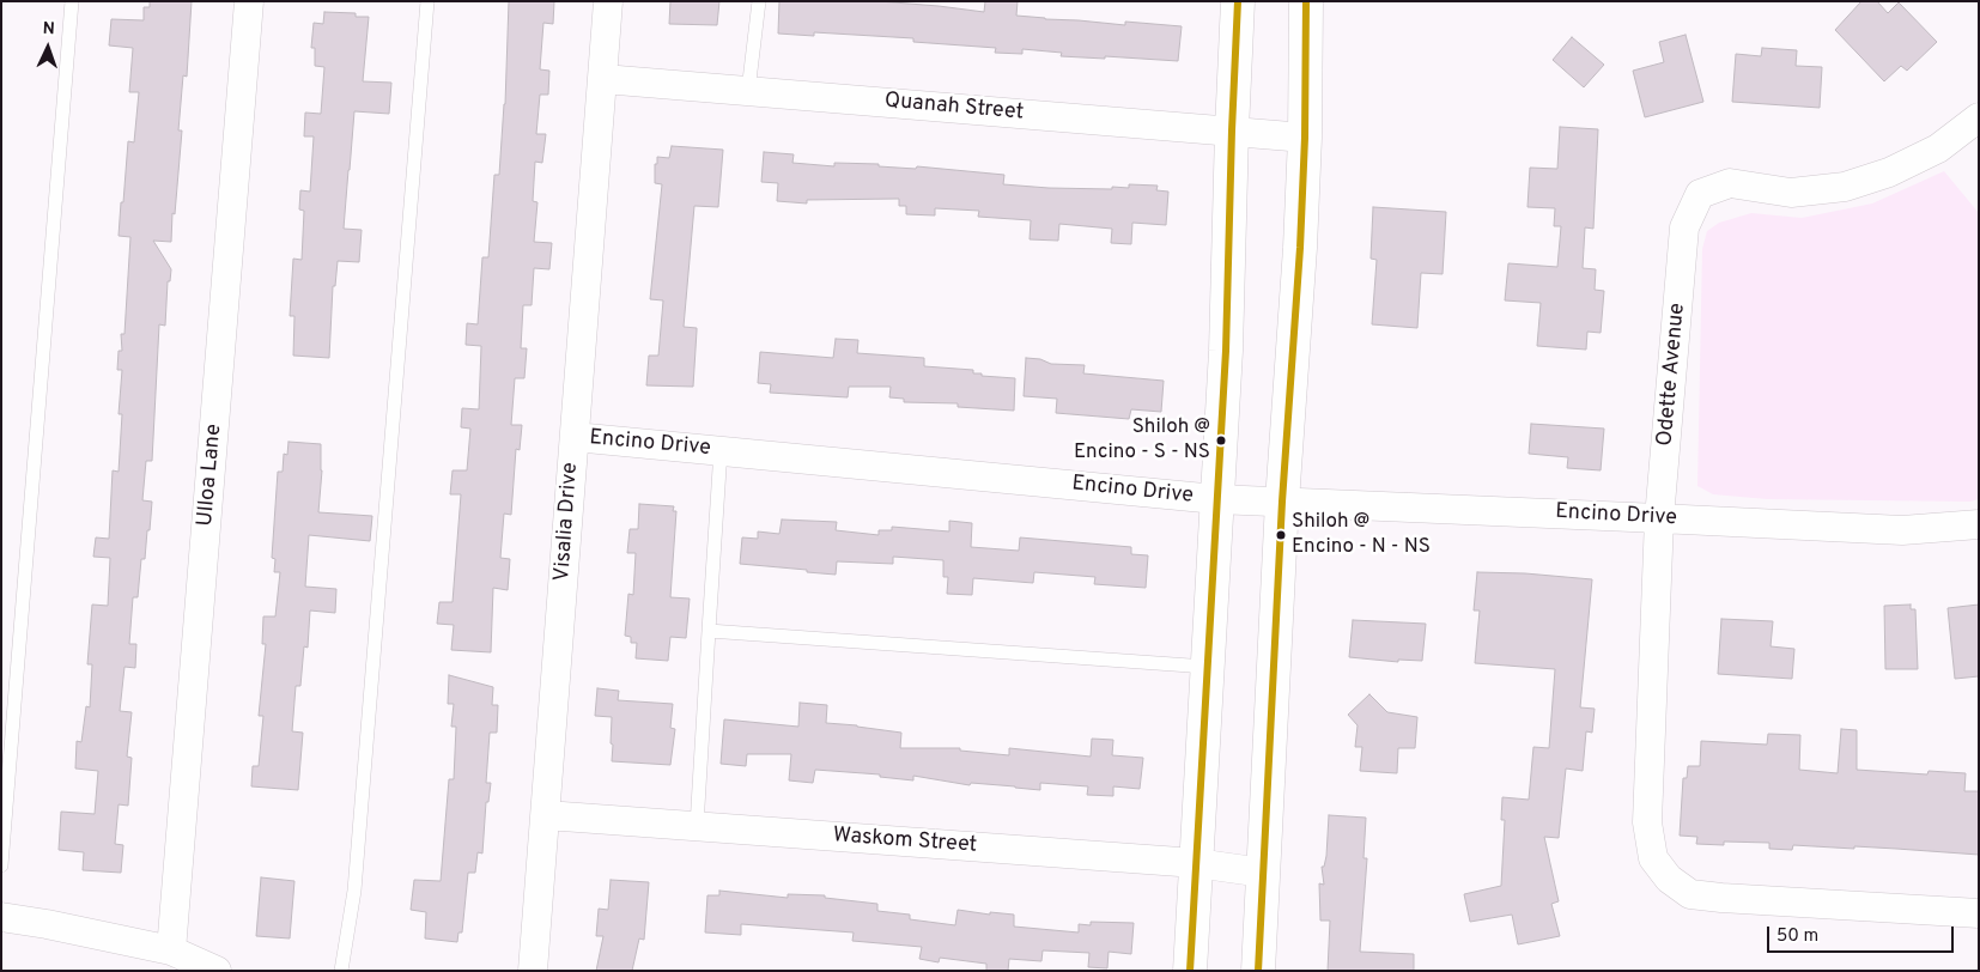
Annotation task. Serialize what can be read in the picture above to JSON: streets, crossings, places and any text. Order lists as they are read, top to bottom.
{
  "streets": {
    "street": [
      "Quanah Street",
      "Odette Avenue",
      "Encino Drive",
      "Ulloa Lane",
      "Visalia Drive",
      "Waskom Street"
    ]
  },
  "crossings": [
    ["Quanah Street", "Visalia Drive"],
    ["Odette Avenue", "Encino Drive"],
    ["Encino Drive", "Visalia Drive"],
    ["Visalia Drive", "Waskom Street"]
  ],
  "places": ["Shiloh @ Encino - S - NS", "Shiloh @ Encino - N - NS"],
  "scale_bar": "50 m",
  "north": "top"
}
